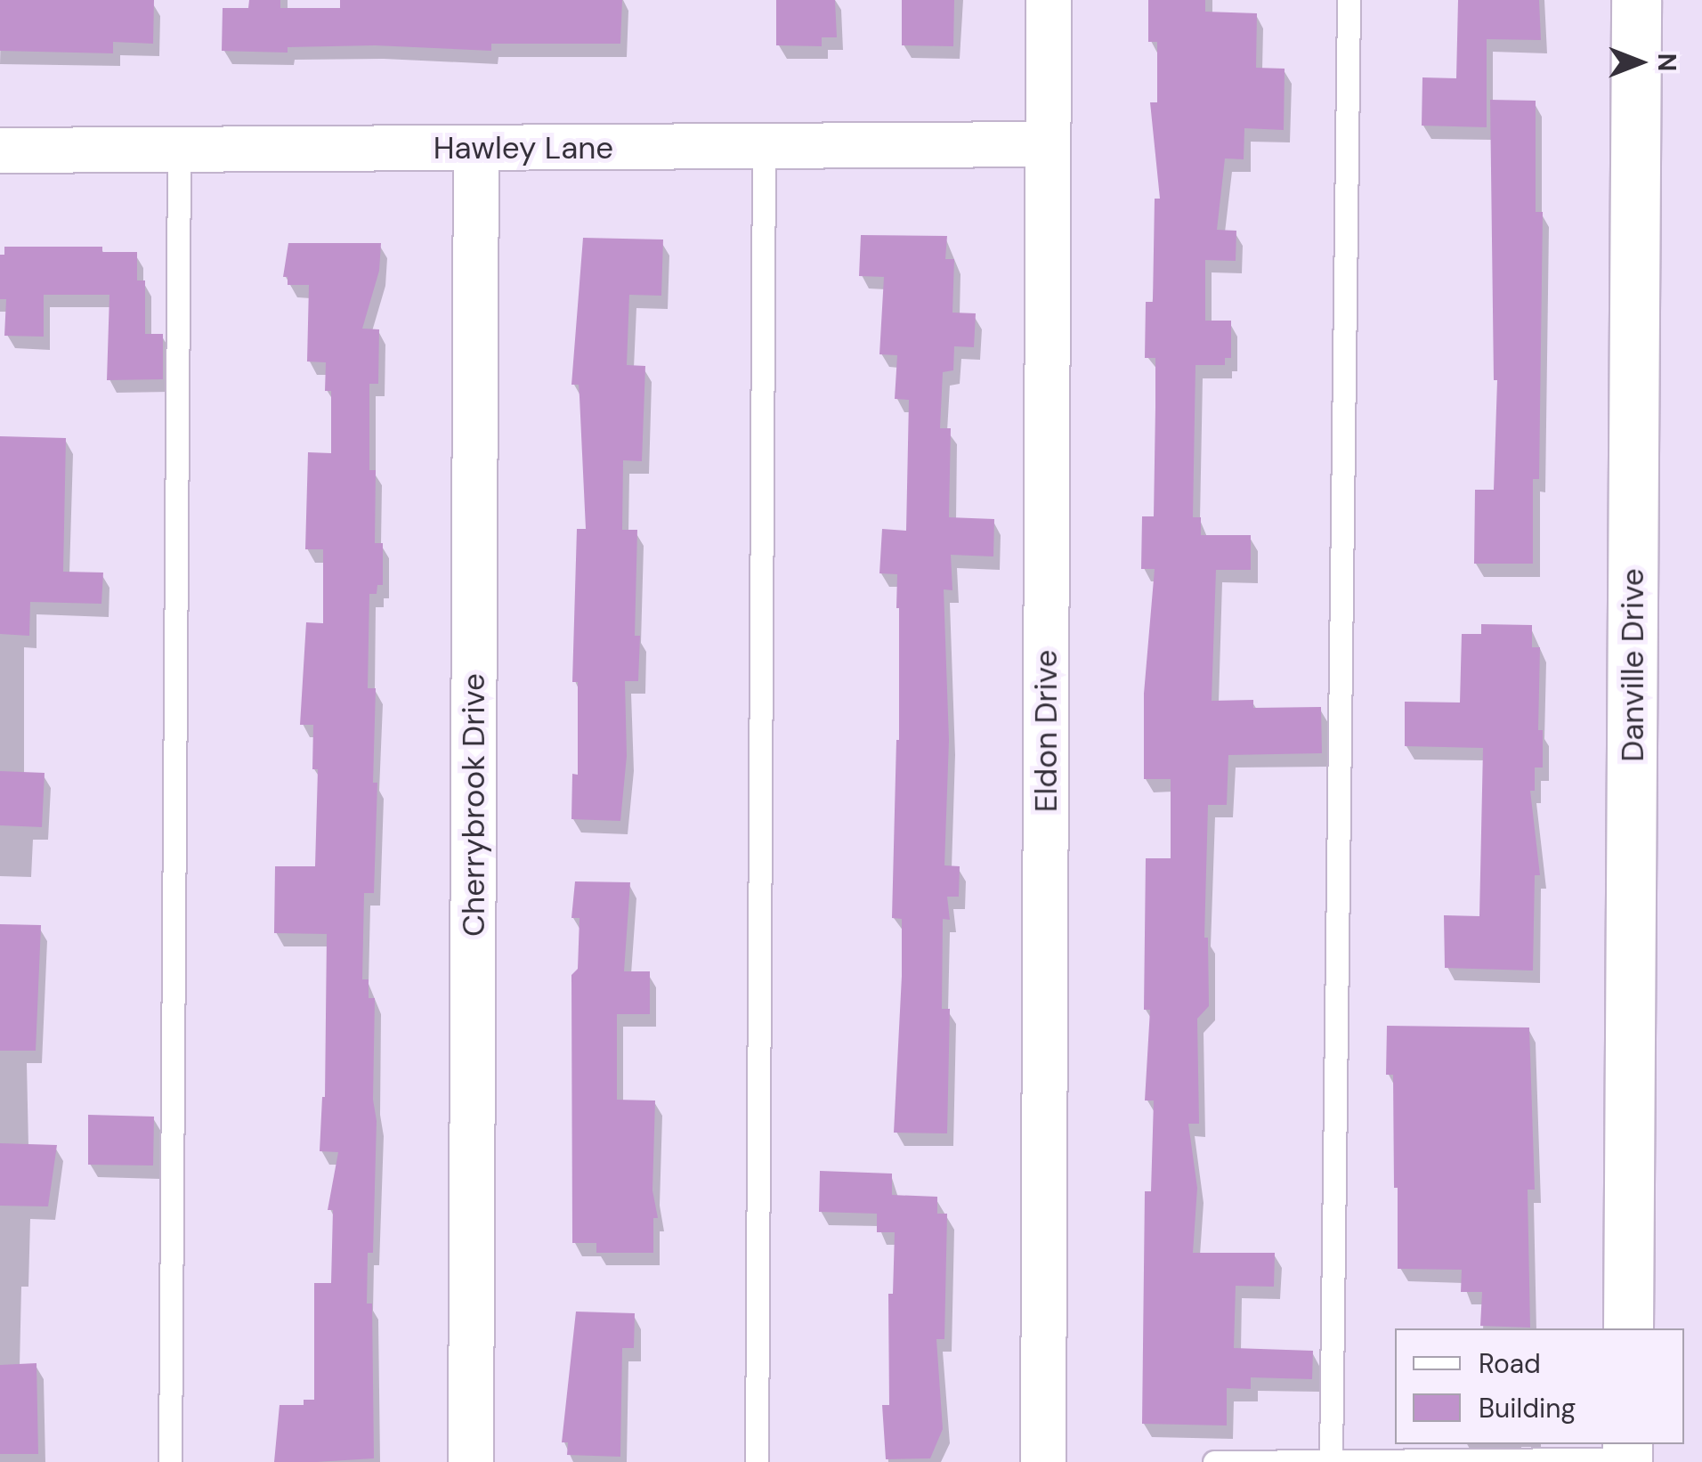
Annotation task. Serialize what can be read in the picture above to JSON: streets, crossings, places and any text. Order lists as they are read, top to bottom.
{
  "streets": {
    "street": [
      "Hawley Lane",
      "Danville Drive",
      "Eldon Drive",
      "Cherrybrook Drive"
    ]
  },
  "crossings": [
    ["Hawley Lane", "Eldon Drive"],
    ["Hawley Lane", "Cherrybrook Drive"]
  ],
  "legend": ["Road", "Building"],
  "north": "right"
}
